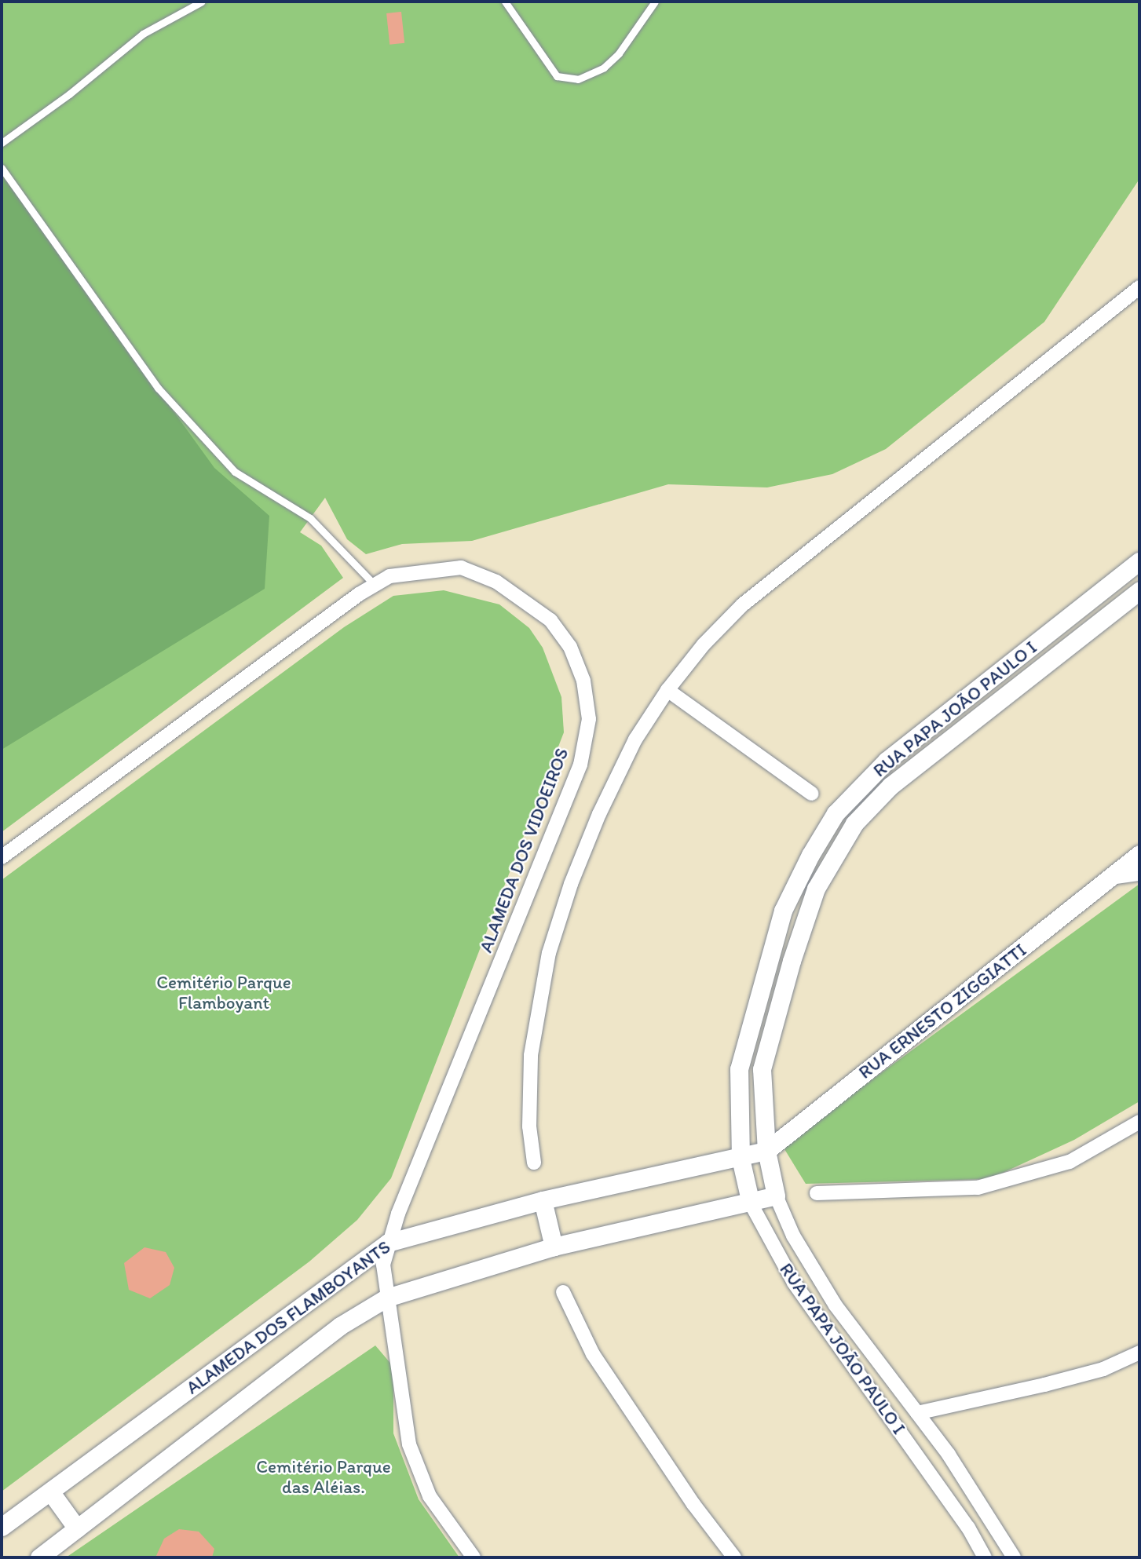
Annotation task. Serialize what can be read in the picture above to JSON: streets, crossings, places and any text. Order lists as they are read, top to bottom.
{
  "streets": {
    "street": [
      "RUA PAPA JOÃO PAULO I",
      "ALAMEDA DOS VIDOEIROS",
      "RUA ERNESTO ZIGGIATTI",
      "ALAMEDA DOS FLAMBOYANTS"
    ]
  },
  "crossings": [
    ["RUA PAPA JOÃO PAULO I", "RUA ERNESTO ZIGGIATTI"],
    ["RUA PAPA JOÃO PAULO I", "ALAMEDA DOS FLAMBOYANTS"],
    ["ALAMEDA DOS VIDOEIROS", "ALAMEDA DOS FLAMBOYANTS"],
    ["RUA ERNESTO ZIGGIATTI", "ALAMEDA DOS FLAMBOYANTS"]
  ],
  "parks": ["Cemitério Parque Flamboyant", "Cemitério Parque das Aléias."]
}
